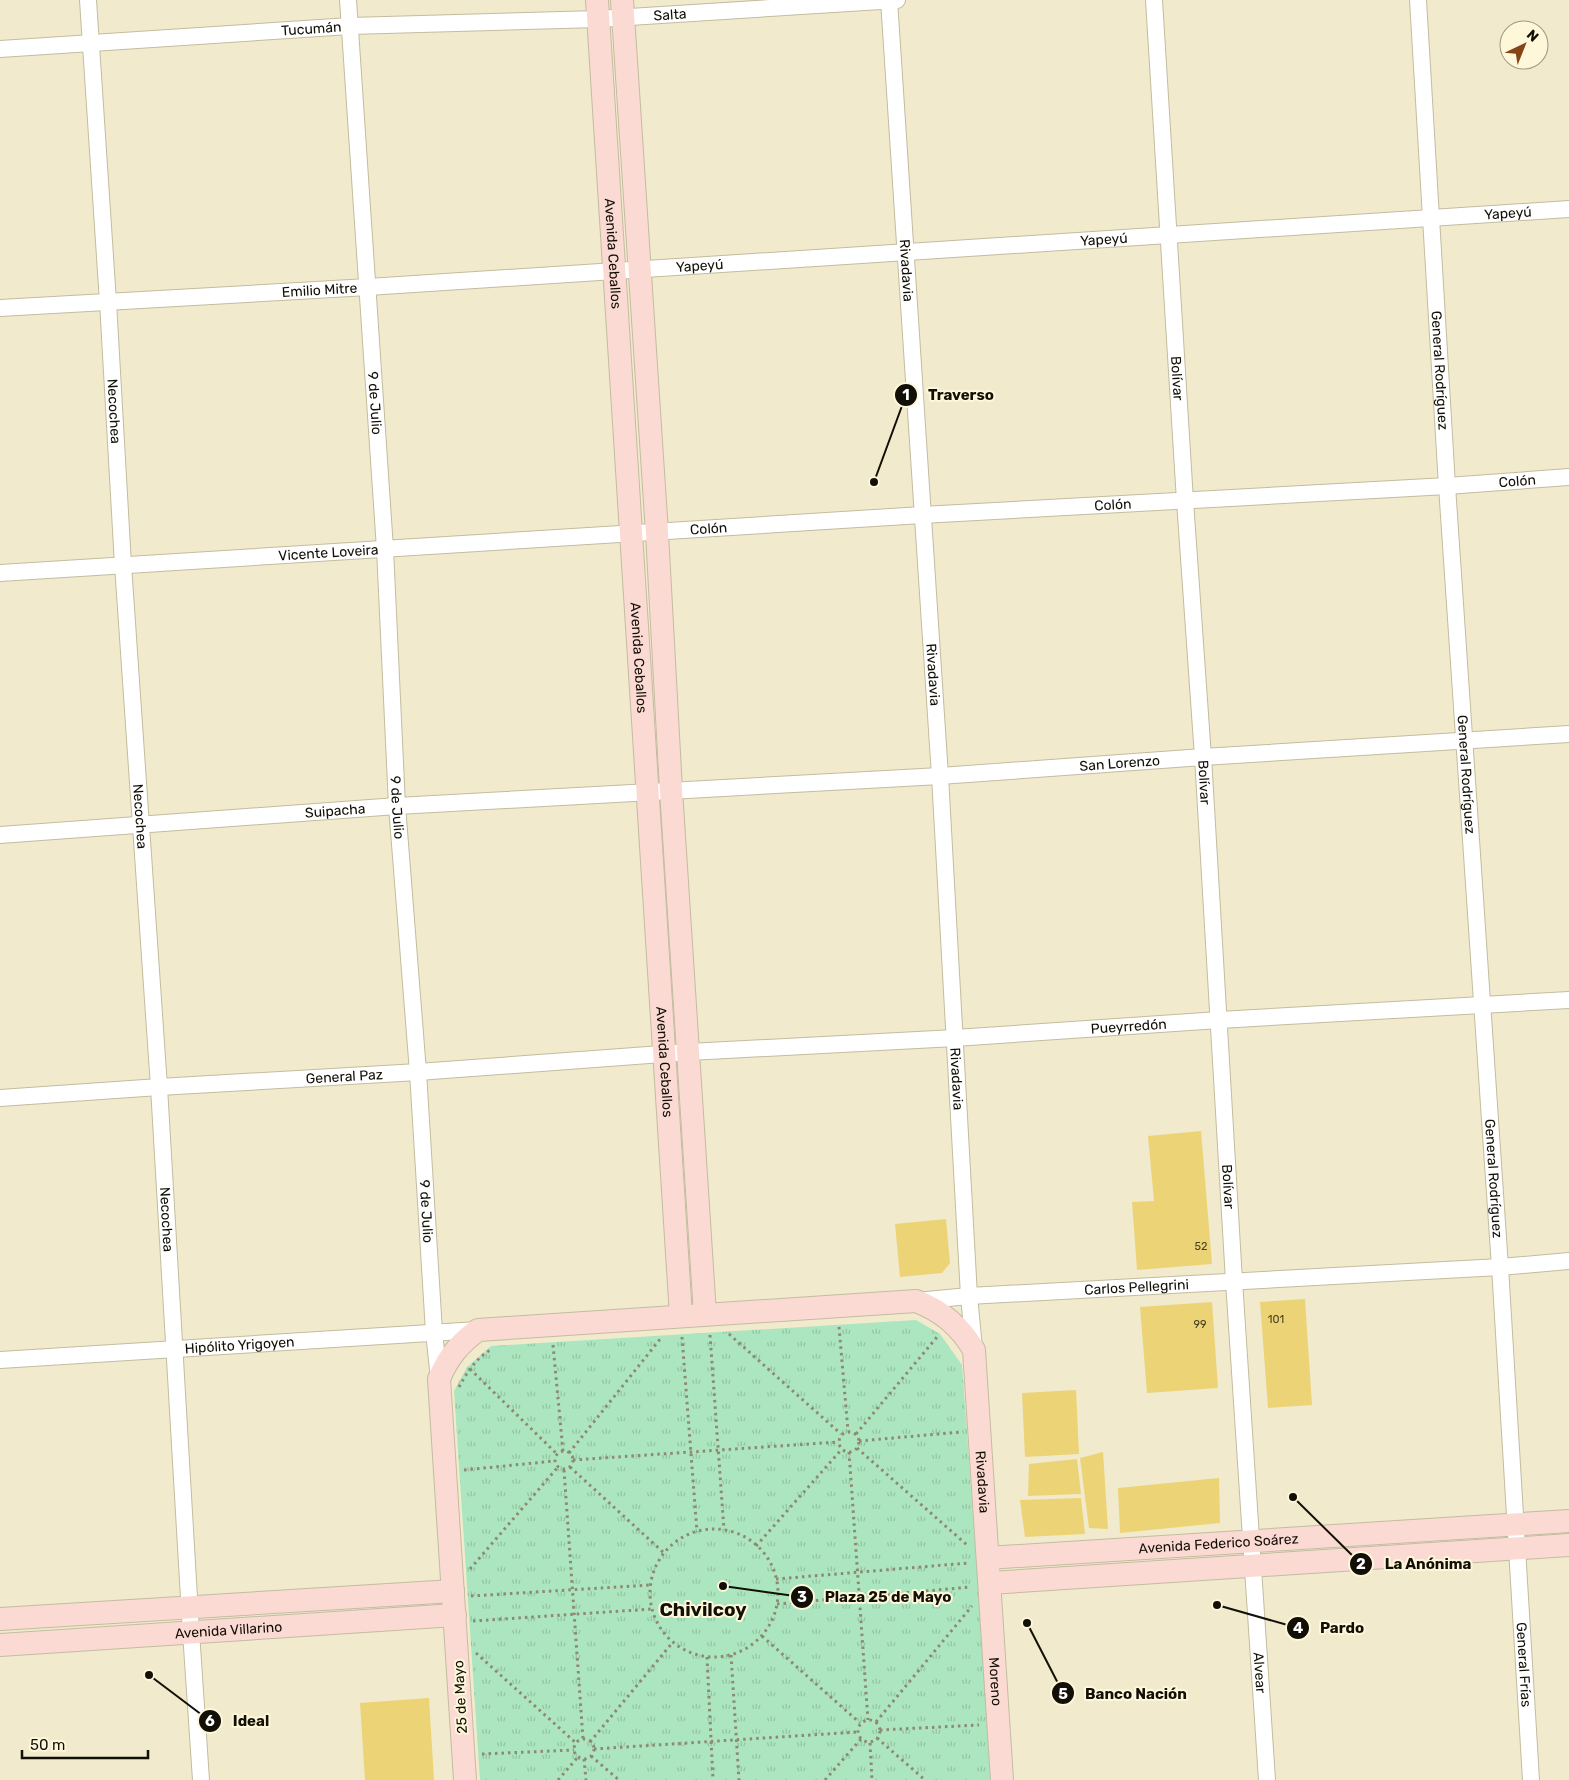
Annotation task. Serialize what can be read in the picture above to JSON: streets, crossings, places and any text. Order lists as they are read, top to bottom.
{
  "streets": {
    "main road": [
      "Avenida Ceballos",
      "Rivadavia",
      "9 de Julio",
      "Carlos Pellegrini",
      "Hipólito Yrigoyen",
      "Avenida Federico Soárez",
      "Avenida Villarino",
      "Moreno",
      "25 de Mayo"
    ],
    "street": [
      "Salta",
      "Tucumán",
      "Yapeyú",
      "Emilio Mitre",
      "General Rodríguez",
      "Bolívar",
      "Necochea",
      "Colón",
      "Vicente Loveira",
      "San Lorenzo",
      "Suipacha",
      "Pueyrredón",
      "General Paz",
      "General Frías",
      "Alvear"
    ]
  },
  "crossings": [
    ["Salta", "Tucumán"],
    ["Salta", "Avenida Ceballos"],
    ["Salta", "Rivadavia"],
    ["Tucumán", "Avenida Ceballos"],
    ["Tucumán", "9 de Julio"],
    ["Tucumán", "Necochea"],
    ["Yapeyú", "Avenida Ceballos"],
    ["Yapeyú", "Rivadavia"],
    ["Yapeyú", "Emilio Mitre"],
    ["Yapeyú", "General Rodríguez"],
    ["Yapeyú", "Bolívar"],
    ["Avenida Ceballos", "Emilio Mitre"],
    ["Avenida Ceballos", "Colón"],
    ["Avenida Ceballos", "Vicente Loveira"],
    ["Avenida Ceballos", "San Lorenzo"],
    ["Avenida Ceballos", "Suipacha"],
    ["Avenida Ceballos", "Pueyrredón"],
    ["Avenida Ceballos", "General Paz"],
    ["Avenida Ceballos", "Carlos Pellegrini"],
    ["Avenida Ceballos", "Hipólito Yrigoyen"],
    ["Rivadavia", "Colón"],
    ["Rivadavia", "San Lorenzo"],
    ["Rivadavia", "Pueyrredón"],
    ["Rivadavia", "Carlos Pellegrini"],
    ["Rivadavia", "Avenida Federico Soárez"],
    ["Rivadavia", "Moreno"],
    ["Emilio Mitre", "9 de Julio"],
    ["Emilio Mitre", "Necochea"],
    ["General Rodríguez", "Colón"],
    ["General Rodríguez", "San Lorenzo"],
    ["General Rodríguez", "Pueyrredón"],
    ["General Rodríguez", "Carlos Pellegrini"],
    ["General Rodríguez", "Avenida Federico Soárez"],
    ["General Rodríguez", "General Frías"],
    ["Bolívar", "Colón"],
    ["Bolívar", "San Lorenzo"],
    ["Bolívar", "Pueyrredón"],
    ["Bolívar", "Carlos Pellegrini"],
    ["Bolívar", "Avenida Federico Soárez"],
    ["Bolívar", "Alvear"],
    ["9 de Julio", "Vicente Loveira"],
    ["9 de Julio", "Suipacha"],
    ["9 de Julio", "General Paz"],
    ["9 de Julio", "Hipólito Yrigoyen"],
    ["9 de Julio", "Avenida Villarino"],
    ["9 de Julio", "25 de Mayo"],
    ["Necochea", "Vicente Loveira"],
    ["Necochea", "Suipacha"],
    ["Necochea", "General Paz"],
    ["Necochea", "Hipólito Yrigoyen"],
    ["Necochea", "Avenida Villarino"],
    ["Colón", "Vicente Loveira"],
    ["San Lorenzo", "Suipacha"],
    ["Pueyrredón", "General Paz"],
    ["Carlos Pellegrini", "Hipólito Yrigoyen"],
    ["Avenida Federico Soárez", "General Frías"],
    ["Avenida Federico Soárez", "Alvear"],
    ["Avenida Federico Soárez", "Moreno"],
    ["Avenida Villarino", "25 de Mayo"]
  ],
  "districts": ["Chivilcoy"],
  "places": [
    "Traverso",
    "La Anónima",
    "Plaza 25 de Mayo",
    "Pardo",
    "Banco Nación",
    "Ideal"
  ],
  "house_numbers": ["52", "101", "99"],
  "scale_bar": "50 m",
  "north": "top right"
}
